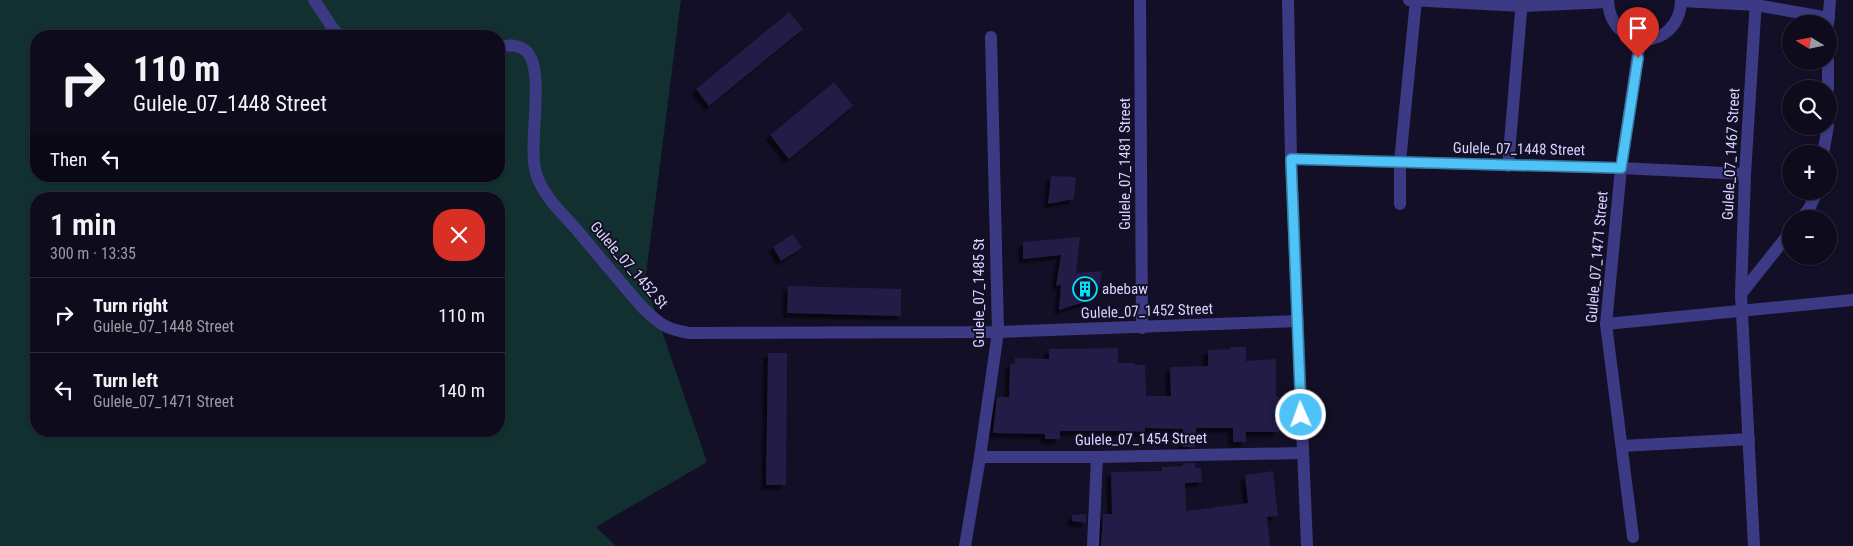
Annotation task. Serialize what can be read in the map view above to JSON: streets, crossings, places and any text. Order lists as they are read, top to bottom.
{
  "streets": {
    "street": [
      "Gulele_07_1448 Street",
      "Gulele_07_1467 Street",
      "Gulele_07_1481 Street",
      "Gulele_07_1471 Street",
      "Gulele_07_1452 St",
      "Gulele_07_1485 St",
      "Gulele_07_1452 Street",
      "Gulele_07_1454 Street"
    ]
  },
  "crossings": [
    ["Gulele_07_1448 Street", "Gulele_07_1467 Street"],
    ["Gulele_07_1448 Street", "Gulele_07_1471 Street"],
    ["Gulele_07_1481 Street", "Gulele_07_1452 Street"],
    ["Gulele_07_1452 St", "Gulele_07_1485 St"],
    ["Gulele_07_1452 St", "Gulele_07_1452 Street"],
    ["Gulele_07_1485 St", "Gulele_07_1452 Street"],
    ["Gulele_07_1485 St", "Gulele_07_1454 Street"]
  ],
  "places": {
    "building": ["abebaw"]
  },
  "north": "left",
  "page": {
    "map_buttons": ["+", "−"],
    "turn": ["110 m", "Gulele_07_1448 Street"],
    "then": "Then",
    "heading": ["1 min", "300 m · 13:35"],
    "list": [
      {
        "name": "Turn right",
        "note": "Gulele_07_1448 Street",
        "value": "110 m"
      },
      {
        "name": "Turn left",
        "note": "Gulele_07_1471 Street",
        "value": "140 m"
      }
    ]
  }
}
